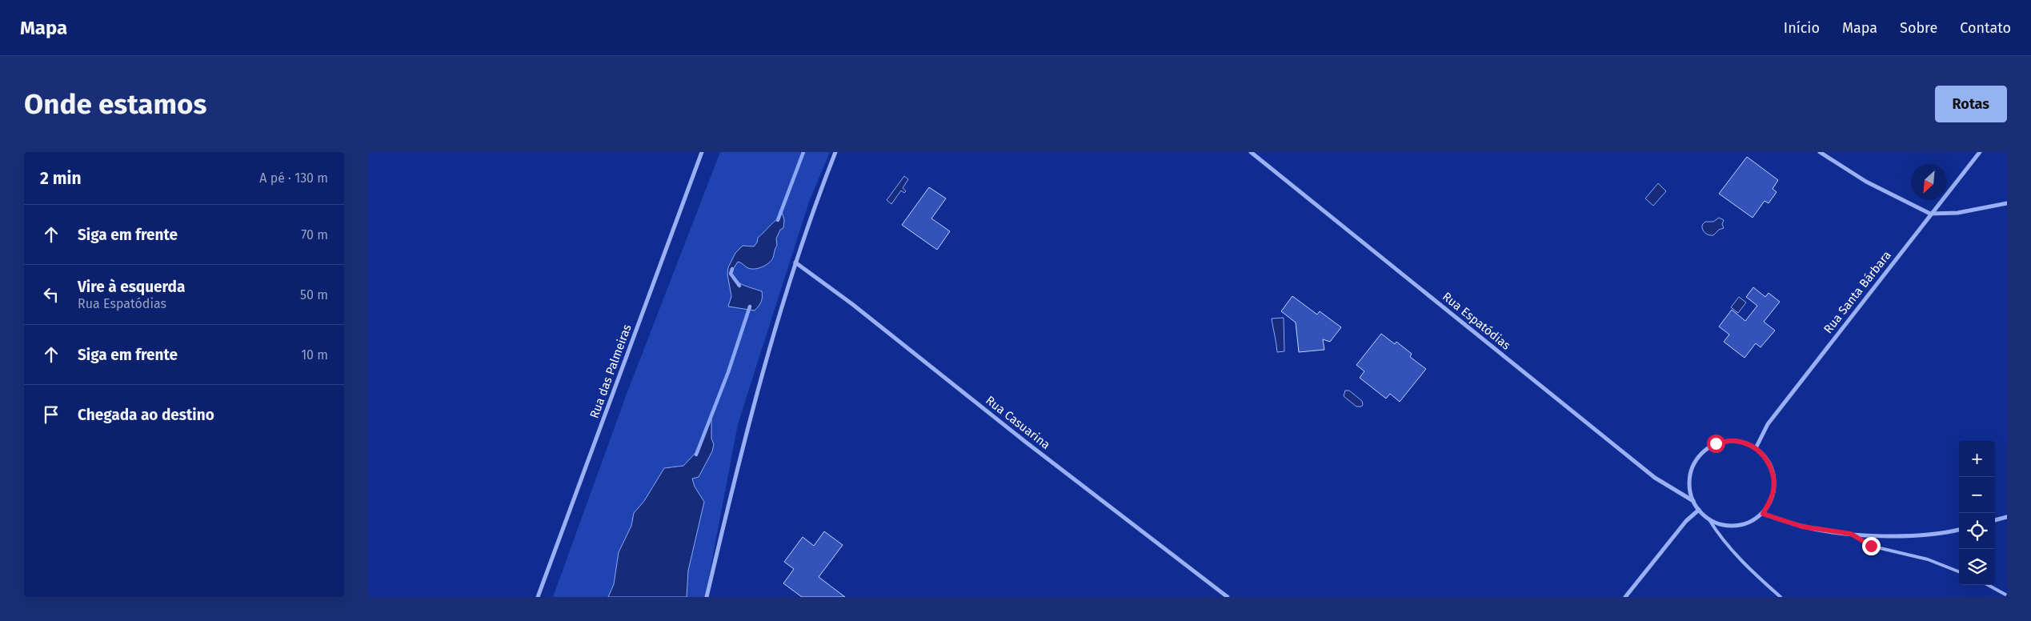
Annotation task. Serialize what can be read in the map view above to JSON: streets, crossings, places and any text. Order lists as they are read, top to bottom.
{
  "streets": {
    "street": [
      "Rua Santa Bárbara",
      "Rua Espatódias",
      "Rua das Palmeiras",
      "Rua Casuarina"
    ]
  },
  "crossings": [
    ["Rua Santa Bárbara", "Rua Espatódias"]
  ],
  "north": "bottom left",
  "page": {
    "header": "Mapa",
    "nav": [
      "Início",
      "Mapa",
      "Sobre",
      "Contato"
    ],
    "buttons": "Rotas",
    "title": "Onde estamos",
    "heading": ["2 min", "A pé · 130 m"],
    "list": [
      ["Siga em frente", "70 m"],
      ["Vire à esquerda", "Rua Espatódias", "50 m"],
      ["Siga em frente", "10 m"],
      "Chegada ao destino"
    ],
    "map_buttons": ["+", "−"]
  }
}
